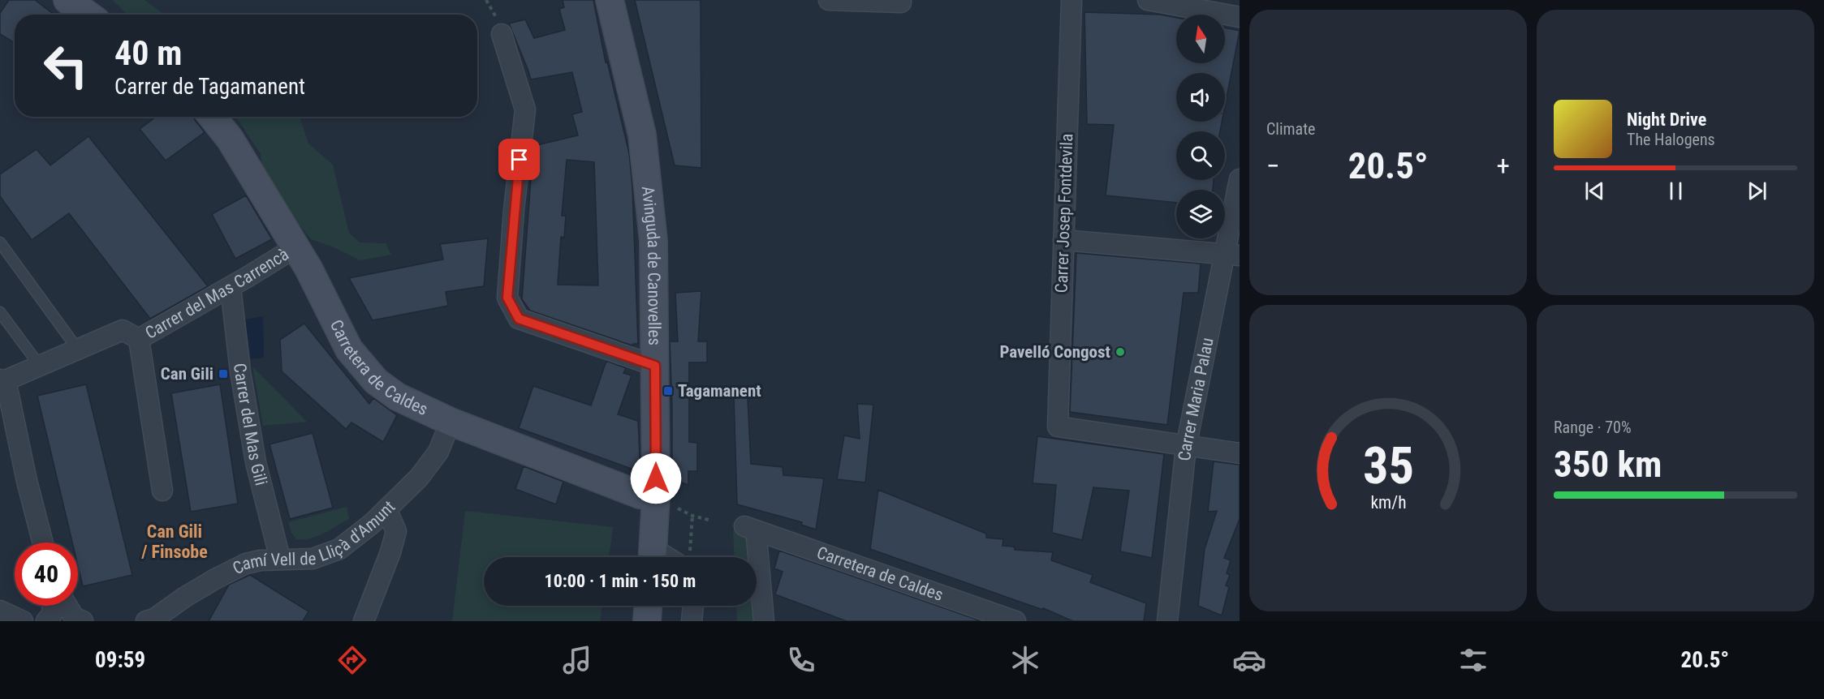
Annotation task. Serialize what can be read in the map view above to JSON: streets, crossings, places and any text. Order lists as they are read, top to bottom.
{
  "streets": {
    "street": [
      "Carrer Josep Fontdevila",
      "Avinguda de Canovelles",
      "Carrer del Mas Carrencà",
      "Carretera de Caldes",
      "Carrer Maria Palau",
      "Carrer del Mas Gili",
      "Camí Vell de Lliçà d'Amunt"
    ]
  },
  "crossings": [
    ["Carrer Josep Fontdevila", "Carrer Maria Palau"],
    ["Avinguda de Canovelles", "Carretera de Caldes"],
    ["Carrer del Mas Carrencà", "Carretera de Caldes"],
    ["Carrer del Mas Carrencà", "Carrer del Mas Gili"],
    ["Carretera de Caldes", "Camí Vell de Lliçà d'Amunt"],
    ["Carrer del Mas Gili", "Camí Vell de Lliçà d'Amunt"]
  ],
  "districts": ["Can Gili / Finsobe"],
  "places": {
    "other": ["Pavelló Congost"],
    "transit": ["Can Gili", "Tagamanent"]
  },
  "north": "top",
  "page": {
    "tile": [
      "Climate",
      ["Range · 70%", "350 km"]
    ],
    "turn": ["40 m", "Carrer de Tagamanent"],
    "song": ["Night Drive", "The Halogens"],
    "heat": ["−", "20.5°", "+"],
    "limit": "40",
    "trip": "10:00 · 1 min · 150 m",
    "tabs": ["09:59", "20.5°"],
    "gauge": ["35", "km/h"]
  }
}
